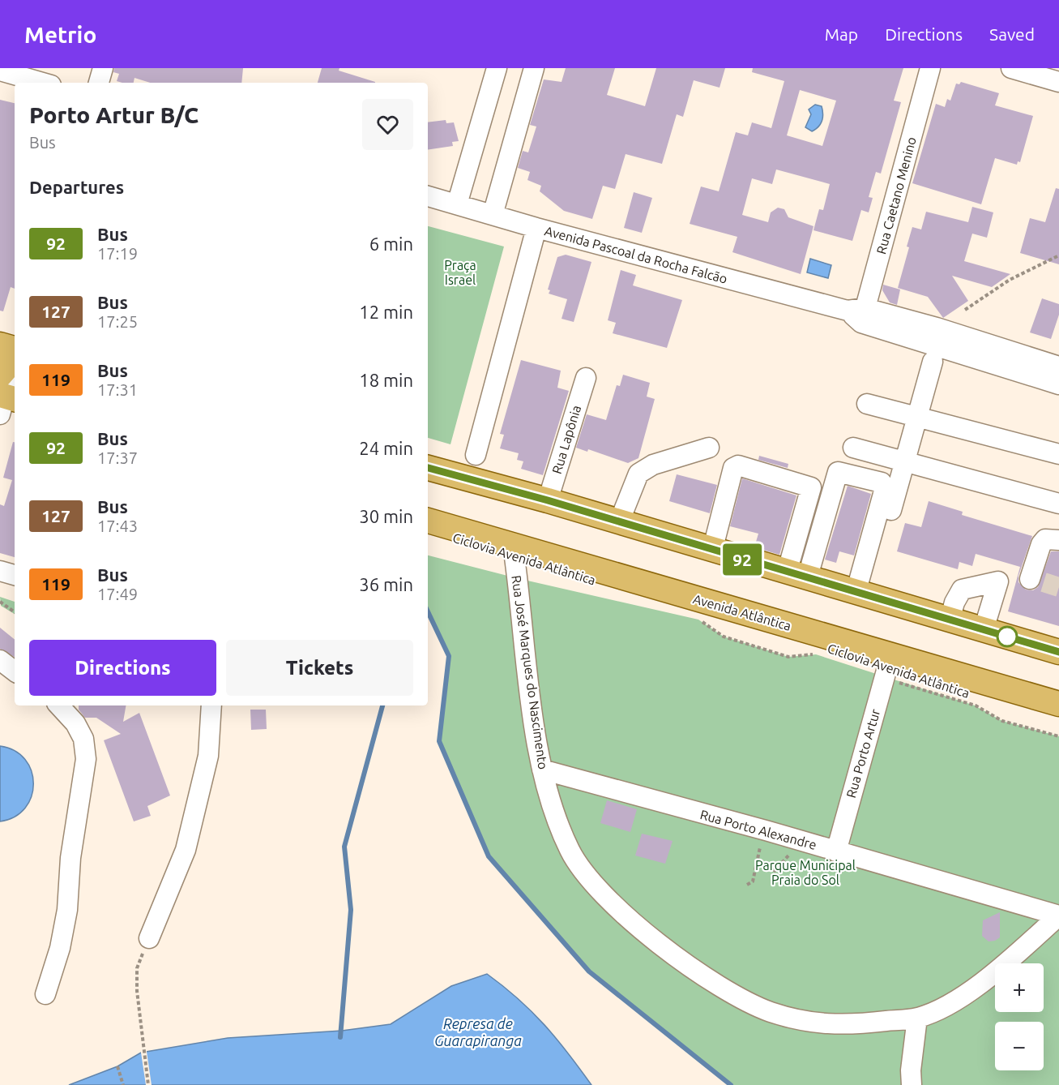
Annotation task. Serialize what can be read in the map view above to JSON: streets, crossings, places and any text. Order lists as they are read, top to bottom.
{
  "streets": {
    "main road": ["Avenida Atlântica"],
    "street": [
      "Rua Caetano Menino",
      "Avenida Pascoal da Rocha Falcão",
      "Rua Lapônia",
      "Rua José Marques do Nascimento",
      "Rua Porto Artur",
      "Rua Porto Alexandre"
    ],
    "path": ["Ciclovia Avenida Atlântica"]
  },
  "crossings": [
    ["Rua Caetano Menino", "Avenida Pascoal da Rocha Falcão"],
    ["Ciclovia Avenida Atlântica", "Avenida Atlântica"],
    ["Ciclovia Avenida Atlântica", "Rua Porto Artur"],
    ["Avenida Atlântica", "Rua José Marques do Nascimento"],
    ["Avenida Atlântica", "Rua Porto Artur"],
    ["Rua José Marques do Nascimento", "Rua Porto Alexandre"],
    ["Rua Porto Artur", "Rua Porto Alexandre"]
  ],
  "water": ["Represa de Guarapiranga"],
  "parks": ["Praça Israel", "Parque Municipal Praia do Sol"],
  "lines": ["bus line 92"],
  "page": {
    "header": "Metrio",
    "nav": ["Map", "Directions", "Saved"],
    "on_map": "92",
    "heading": [
      ["Porto Artur B/C", "Bus"],
      "Departures"
    ],
    "list": [
      {
        "mark": "92",
        "name": "Bus",
        "note": "17:19",
        "value": "6 min"
      },
      {
        "mark": "127",
        "name": "Bus",
        "note": "17:25",
        "value": "12 min"
      },
      {
        "mark": "119",
        "name": "Bus",
        "note": "17:31",
        "value": "18 min"
      },
      {
        "mark": "92",
        "name": "Bus",
        "note": "17:37",
        "value": "24 min"
      },
      {
        "mark": "127",
        "name": "Bus",
        "note": "17:43",
        "value": "30 min"
      },
      {
        "mark": "119",
        "name": "Bus",
        "note": "17:49",
        "value": "36 min"
      }
    ],
    "buttons": ["Directions", "Tickets"],
    "map_buttons": ["+", "−"]
  }
}
